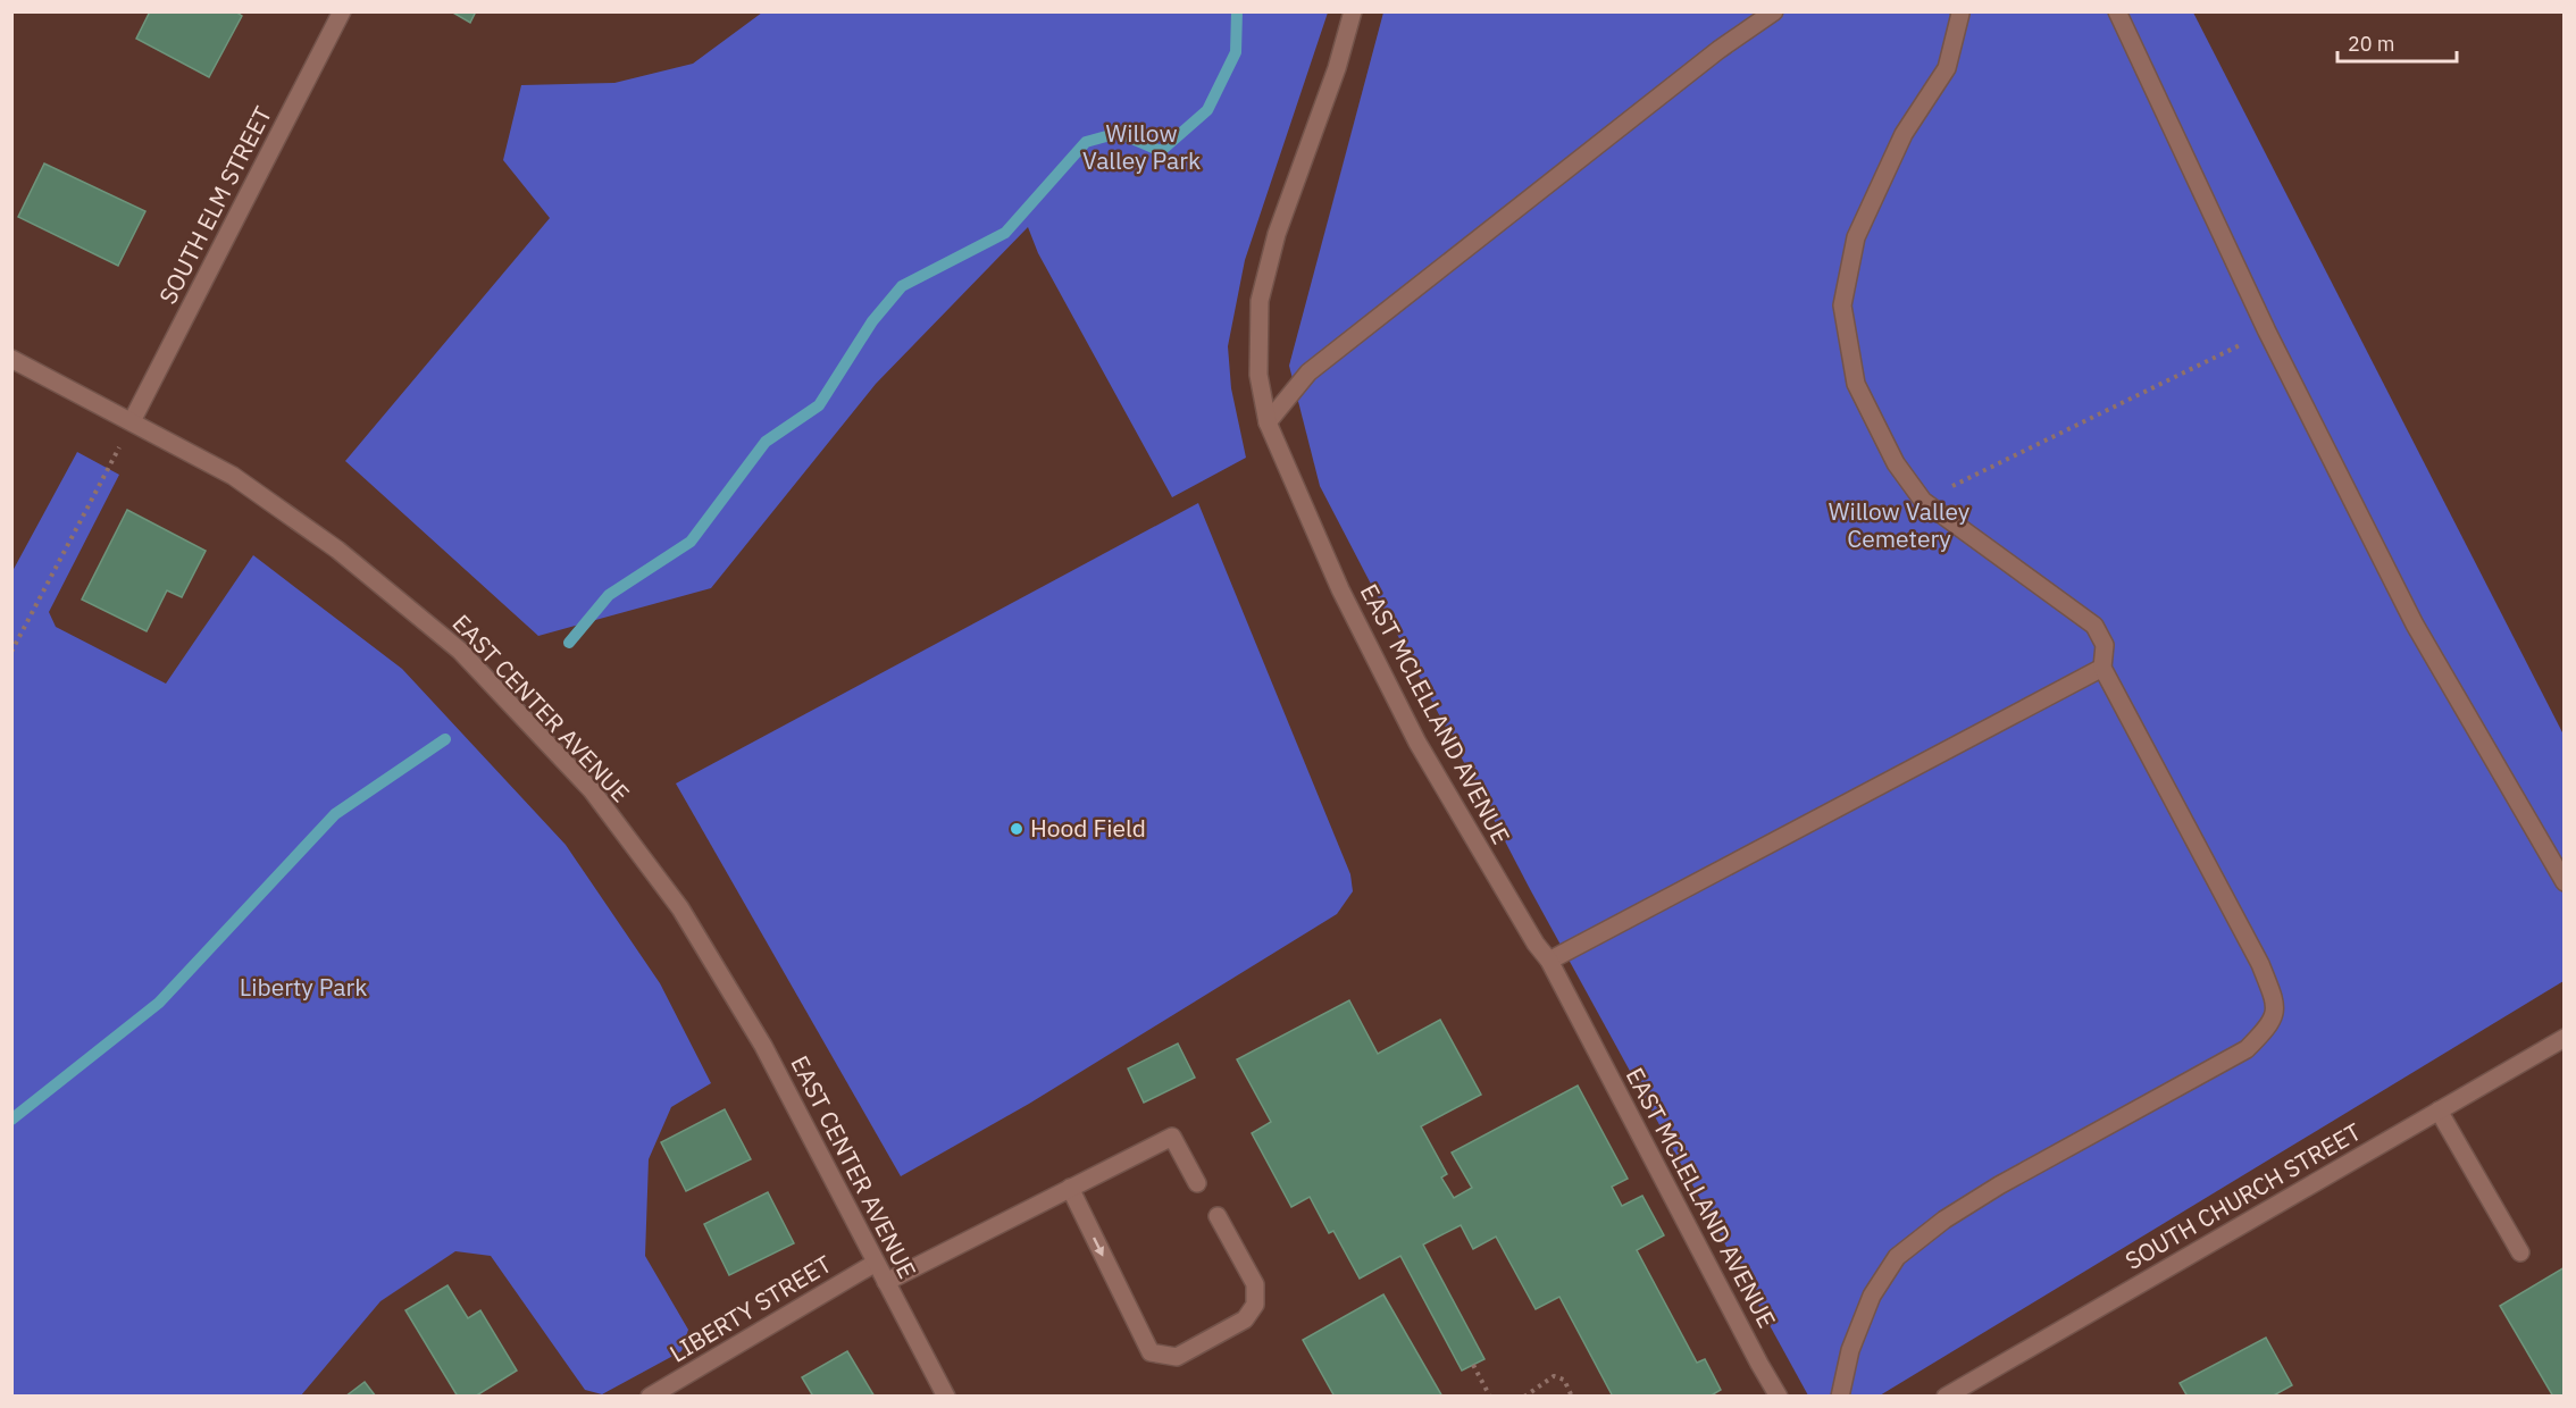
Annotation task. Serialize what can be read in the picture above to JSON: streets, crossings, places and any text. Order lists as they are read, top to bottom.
{
  "streets": {
    "street": [
      "SOUTH ELM STREET",
      "EAST CENTER AVENUE",
      "EAST MCLELLAND AVENUE",
      "SOUTH CHURCH STREET",
      "LIBERTY STREET"
    ]
  },
  "crossings": [
    ["SOUTH ELM STREET", "EAST CENTER AVENUE"],
    ["EAST CENTER AVENUE", "LIBERTY STREET"]
  ],
  "parks": ["Willow Valley Park", "Willow Valley Cemetery", "Liberty Park"],
  "places": ["Hood Field"],
  "scale_bar": "20 m"
}
